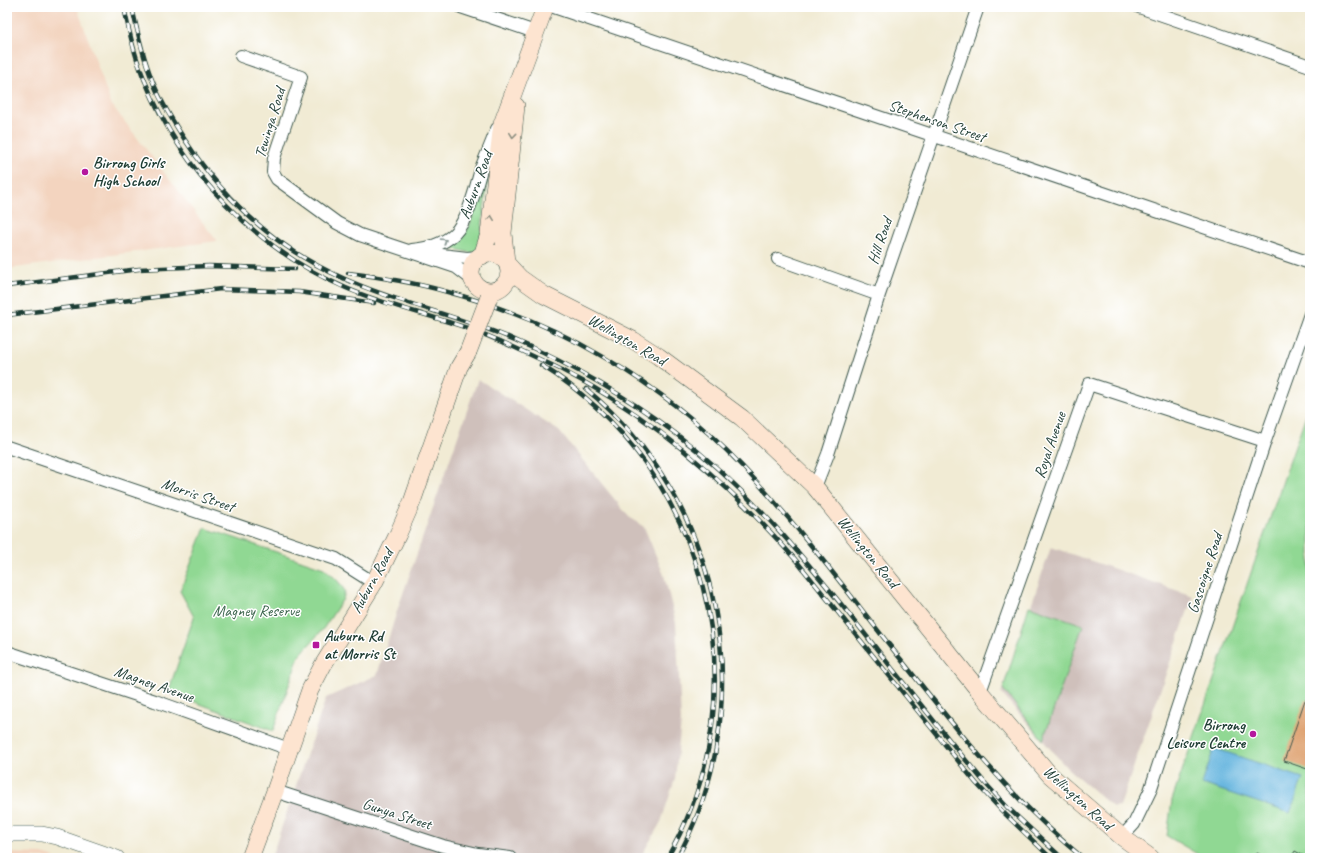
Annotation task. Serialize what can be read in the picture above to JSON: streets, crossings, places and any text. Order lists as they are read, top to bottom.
{
  "streets": {
    "main road": ["Auburn Road", "Wellington Road"],
    "street": [
      "Stephenson Street",
      "Tewinga Road",
      "Hill Road",
      "Royal Avenue",
      "Morris Street",
      "Gascoigne Road",
      "Magney Avenue",
      "Gunya Street"
    ]
  },
  "crossings": [
    ["Stephenson Street", "Hill Road"],
    ["Tewinga Road", "Auburn Road"],
    ["Tewinga Road", "Wellington Road"],
    ["Auburn Road", "Wellington Road"],
    ["Auburn Road", "Morris Street"],
    ["Auburn Road", "Magney Avenue"],
    ["Auburn Road", "Gunya Street"],
    ["Hill Road", "Wellington Road"],
    ["Wellington Road", "Royal Avenue"],
    ["Wellington Road", "Gascoigne Road"],
    ["Royal Avenue", "Gascoigne Road"]
  ],
  "parks": ["Magney Reserve"],
  "places": {
    "other": ["Birrong Girls High School", "Birrong Leisure Centre"],
    "transit": ["Auburn Rd at Morris St"]
  }
}
